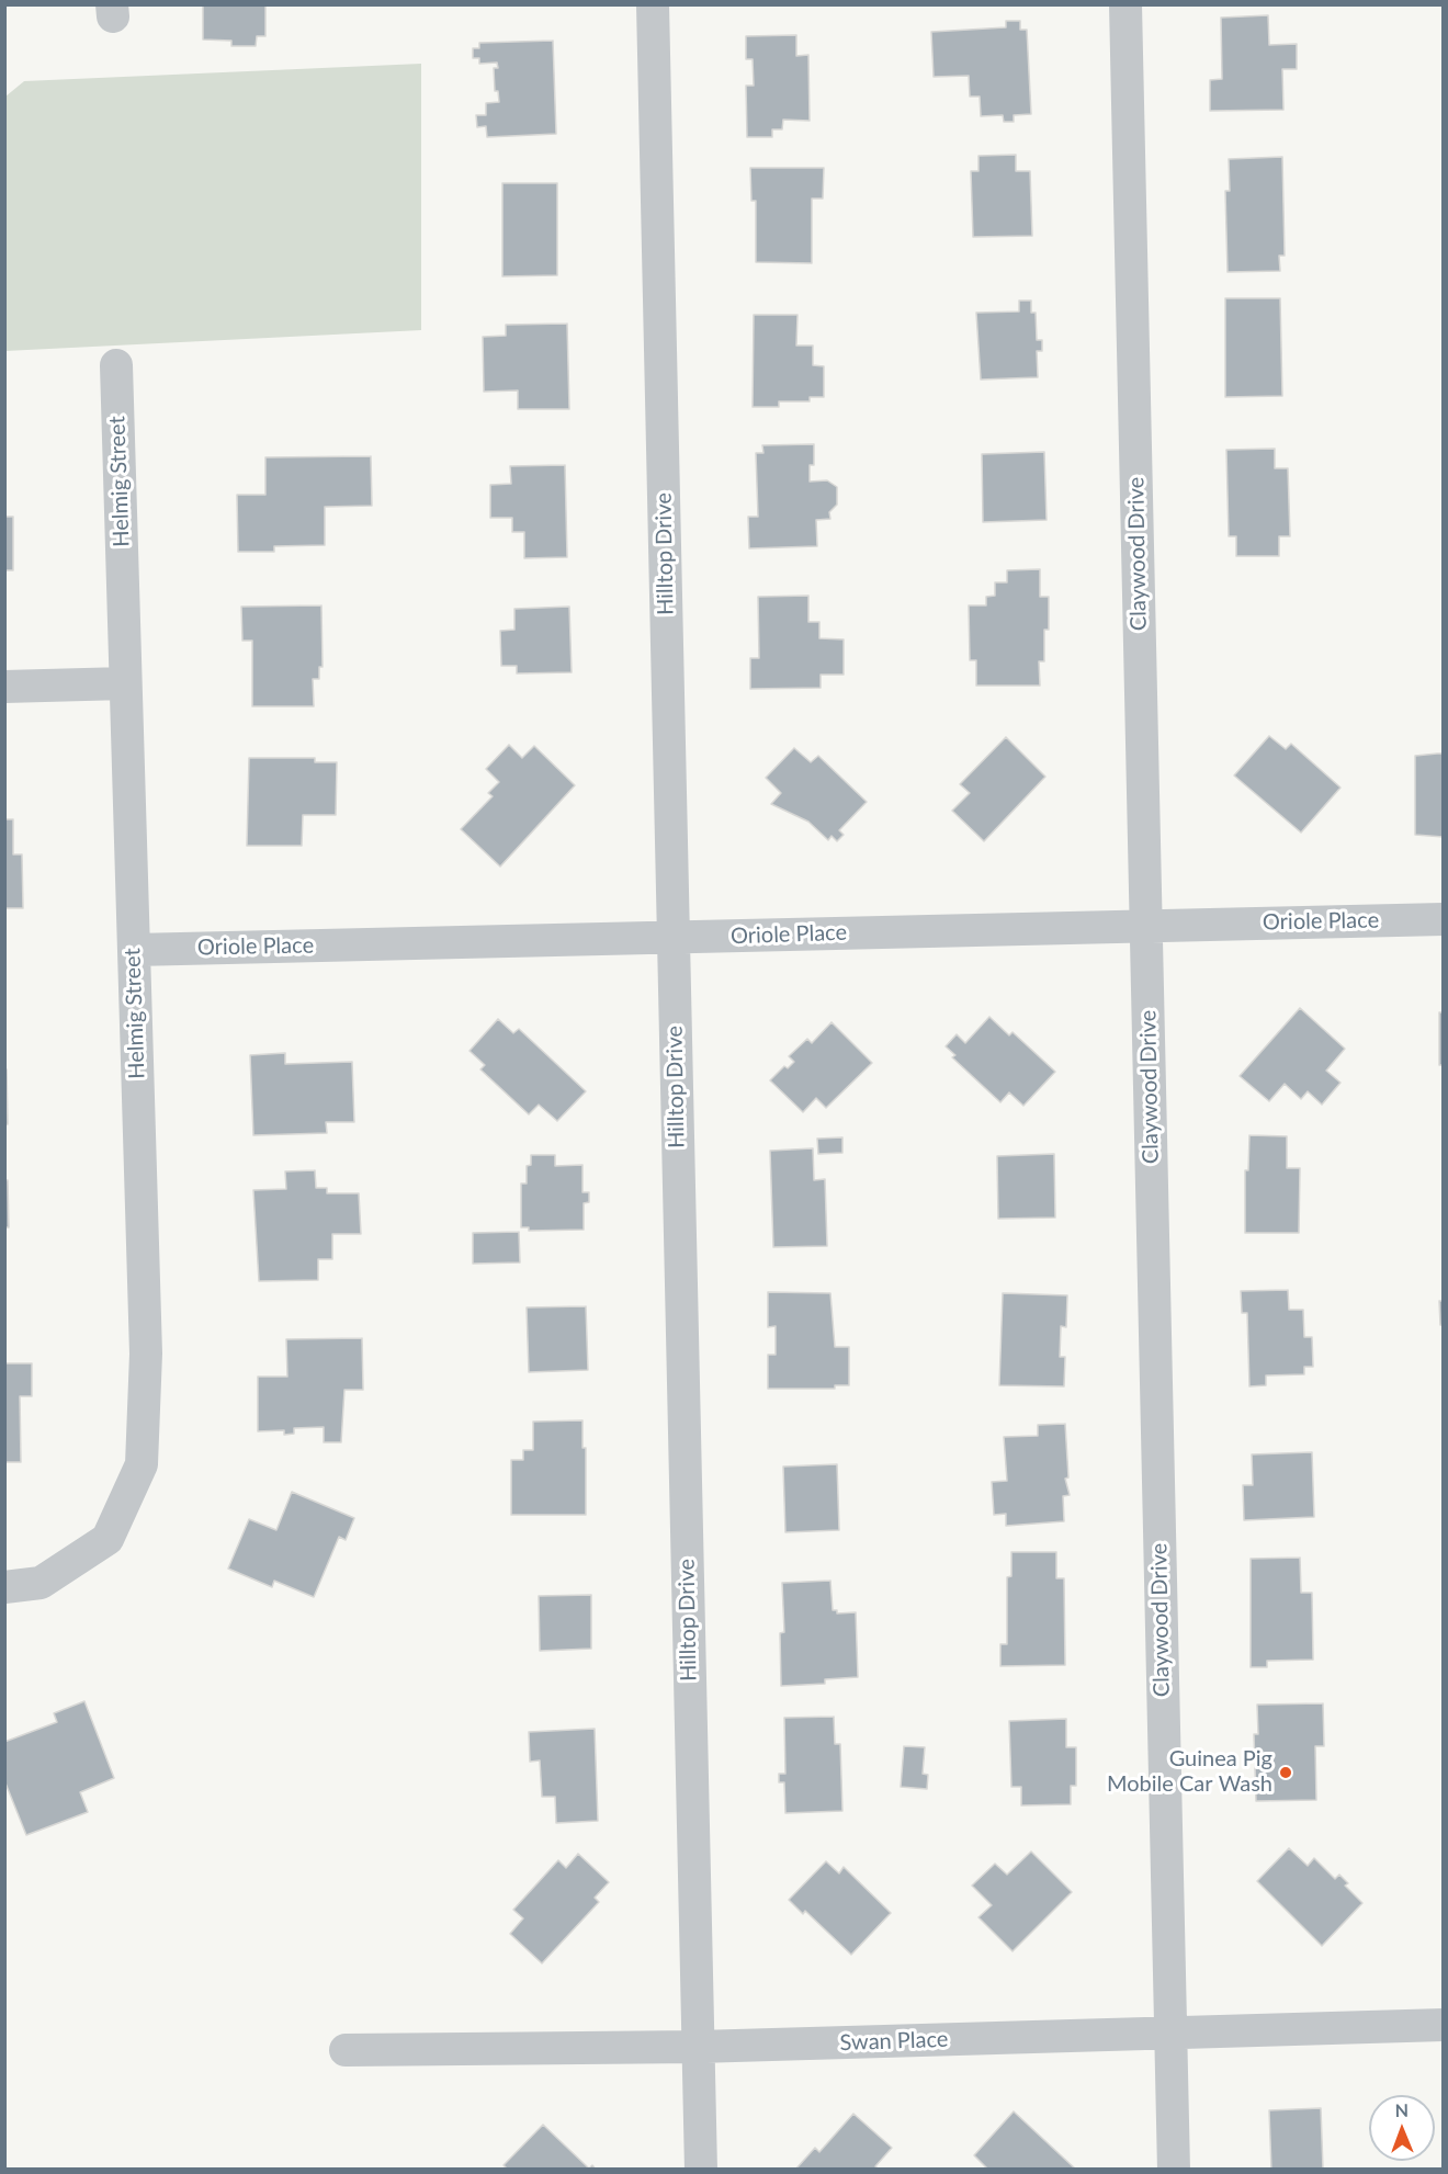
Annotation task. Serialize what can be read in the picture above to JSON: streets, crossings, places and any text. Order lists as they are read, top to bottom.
{
  "streets": {
    "street": [
      "Helmig Street",
      "Hilltop Drive",
      "Claywood Drive",
      "Oriole Place",
      "Swan Place"
    ]
  },
  "crossings": [
    ["Helmig Street", "Oriole Place"],
    ["Hilltop Drive", "Oriole Place"],
    ["Hilltop Drive", "Swan Place"],
    ["Claywood Drive", "Oriole Place"],
    ["Claywood Drive", "Swan Place"]
  ],
  "places": ["Guinea Pig Mobile Car Wash"],
  "north": "top"
}
